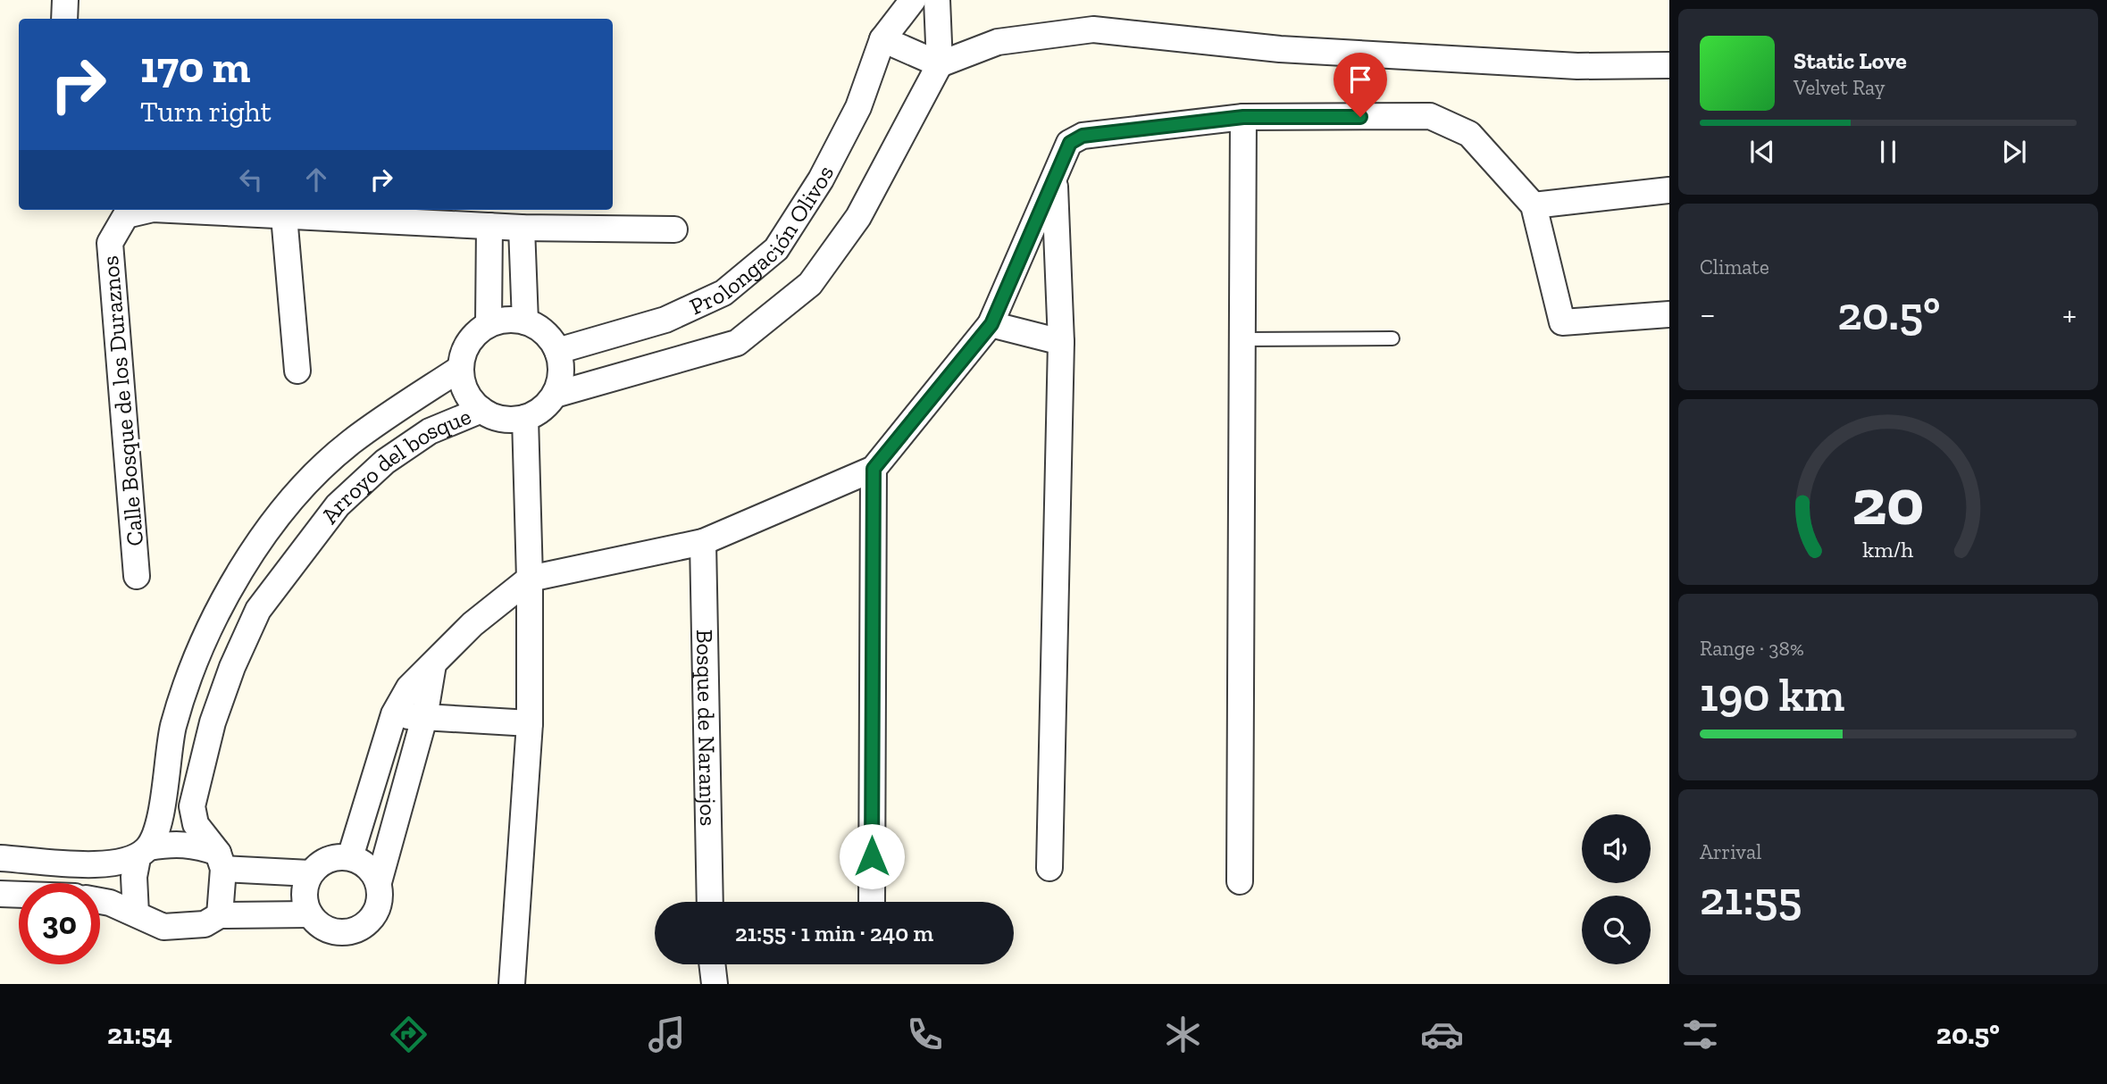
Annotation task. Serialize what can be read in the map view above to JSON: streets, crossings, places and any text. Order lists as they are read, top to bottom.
{
  "streets": {
    "street": [
      "Prolongación Olivos",
      "Calle Bosque de los Duraznos",
      "Arroyo del bosque",
      "Bosque de Naranjos"
    ]
  },
  "crossings": [
    ["Prolongación Olivos", "Arroyo del bosque"]
  ],
  "page": {
    "turn": ["170 m", "Turn right"],
    "song": ["Static Love", "Velvet Ray"],
    "tile": [
      "Climate",
      ["Range · 38%", "190 km"],
      ["Arrival", "21:55"]
    ],
    "heat": ["−", "20.5°", "+"],
    "limit": "30",
    "trip": "21:55 · 1 min · 240 m",
    "tabs": ["21:54", "20.5°"],
    "gauge": ["20", "km/h"]
  }
}
